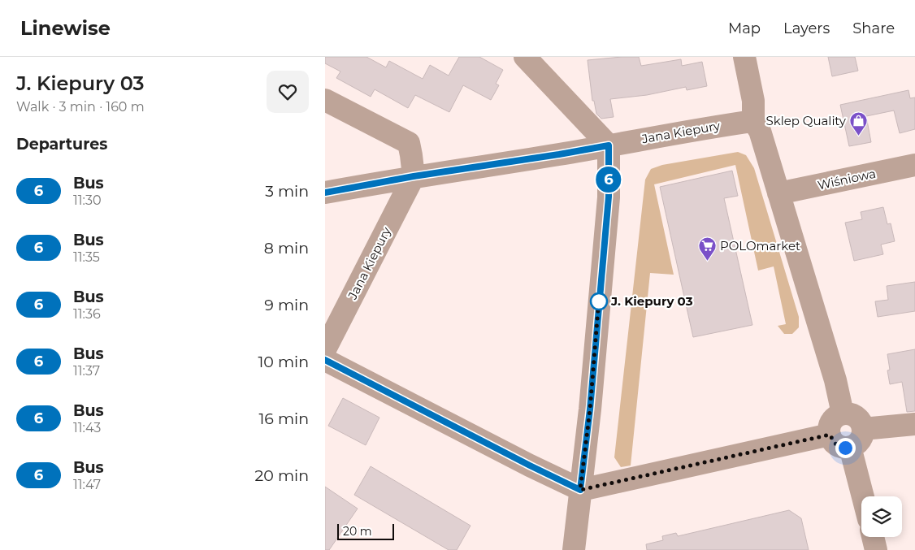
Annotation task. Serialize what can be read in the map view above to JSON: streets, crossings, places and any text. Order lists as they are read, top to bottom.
{
  "streets": {
    "street": ["Jana Kiepury", "Wiśniowa"]
  },
  "places": {
    "shop": ["Sklep Quality"],
    "supermarket": ["POLOmarket"],
    "other": ["J. Kiepury 03"]
  },
  "lines": ["bus line 6"],
  "scale_bar": "20 m",
  "page": {
    "header": "Linewise",
    "nav": ["Map", "Layers", "Share"],
    "heading": [
      ["J. Kiepury 03", "Walk · 3 min · 160 m"],
      "Departures"
    ],
    "on_map": "6",
    "list": [
      {
        "mark": "6",
        "name": "Bus",
        "note": "11:30",
        "value": "3 min"
      },
      {
        "mark": "6",
        "name": "Bus",
        "note": "11:35",
        "value": "8 min"
      },
      {
        "mark": "6",
        "name": "Bus",
        "note": "11:36",
        "value": "9 min"
      },
      {
        "mark": "6",
        "name": "Bus",
        "note": "11:37",
        "value": "10 min"
      },
      {
        "mark": "6",
        "name": "Bus",
        "note": "11:43",
        "value": "16 min"
      },
      {
        "mark": "6",
        "name": "Bus",
        "note": "11:47",
        "value": "20 min"
      }
    ],
    "scale": "20 m"
  }
}
